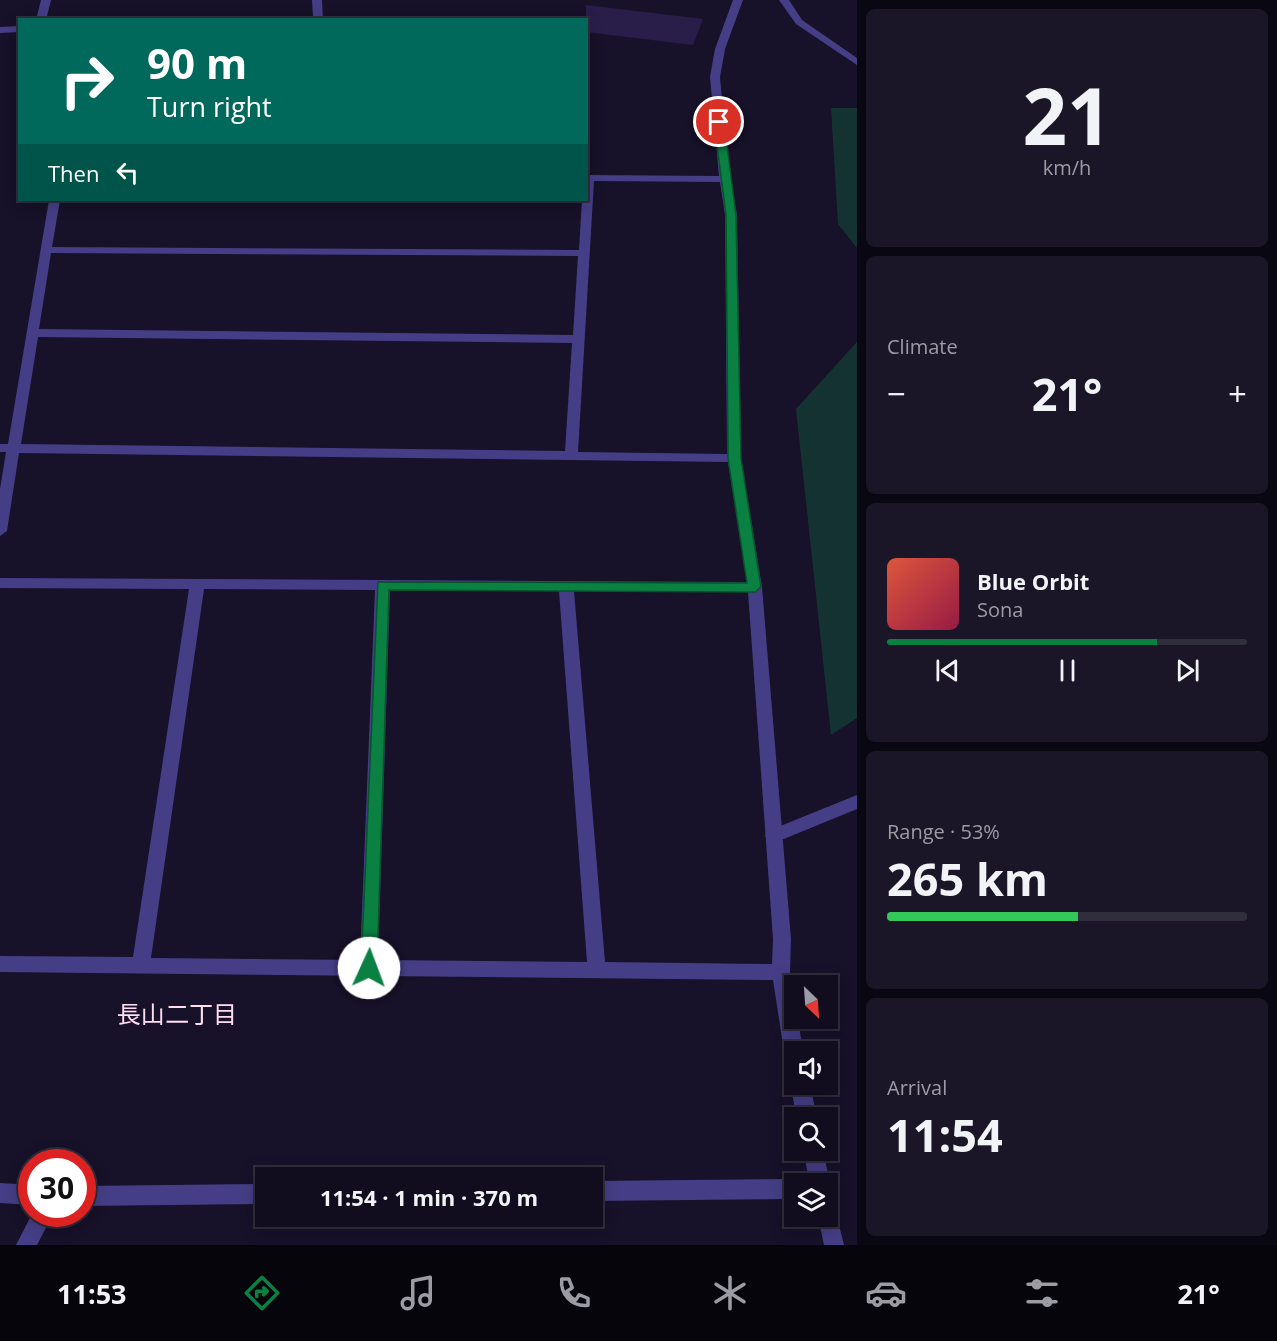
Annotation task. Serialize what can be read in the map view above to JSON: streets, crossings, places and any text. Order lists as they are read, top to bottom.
{
  "districts": ["長山二丁目"],
  "north": "bottom right",
  "page": {
    "tile": [
      ["21", "km/h"],
      "Climate",
      ["Range · 53%", "265 km"],
      ["Arrival", "11:54"]
    ],
    "turn": ["90 m", "Turn right"],
    "then": "Then",
    "heat": ["−", "21°", "+"],
    "song": ["Blue Orbit", "Sona"],
    "limit": "30",
    "trip": "11:54 · 1 min · 370 m",
    "tabs": ["11:53", "21°"]
  }
}
